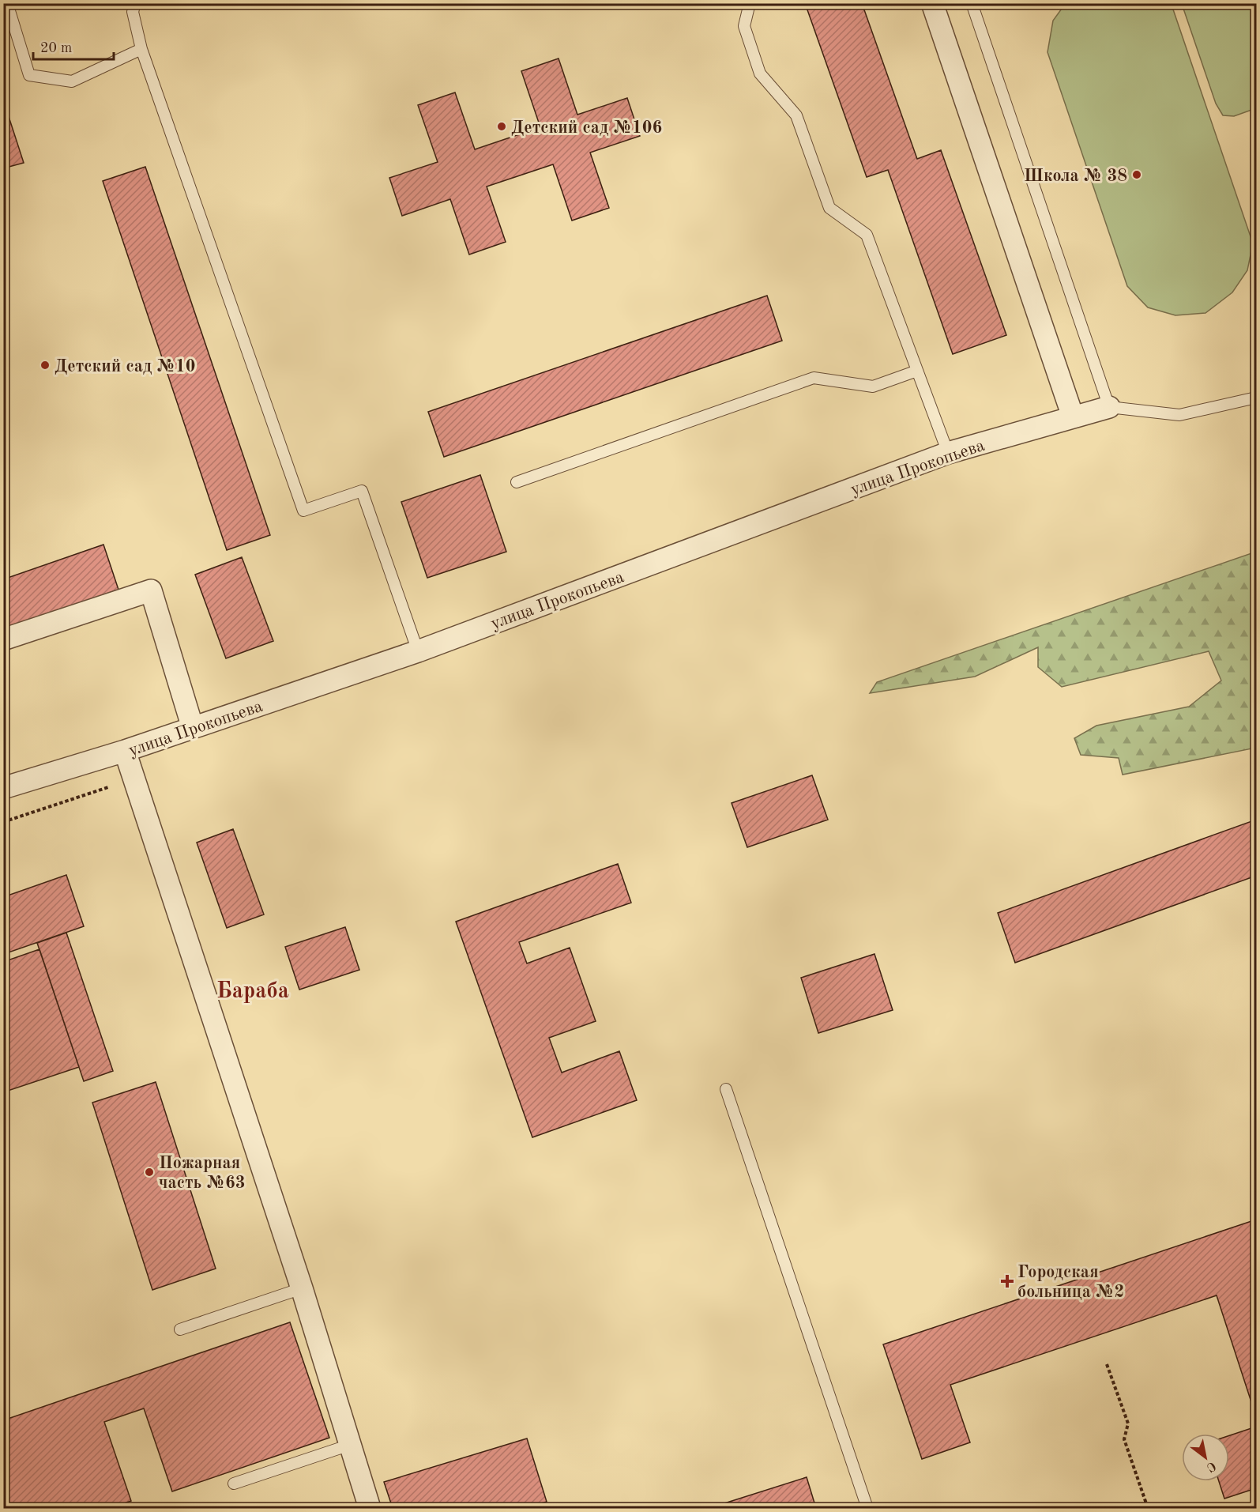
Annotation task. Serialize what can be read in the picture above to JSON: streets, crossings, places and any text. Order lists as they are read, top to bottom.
{
  "streets": {
    "street": ["улица Прокопьева"]
  },
  "districts": ["Бараба"],
  "places": {
    "other": [
      "Детский сад №106",
      "Школа № 38",
      "Детский сад №10",
      "Пожарная часть №63"
    ],
    "health": ["Городская больница №2"]
  },
  "scale_bar": "20 m",
  "north": "bottom right"
}
